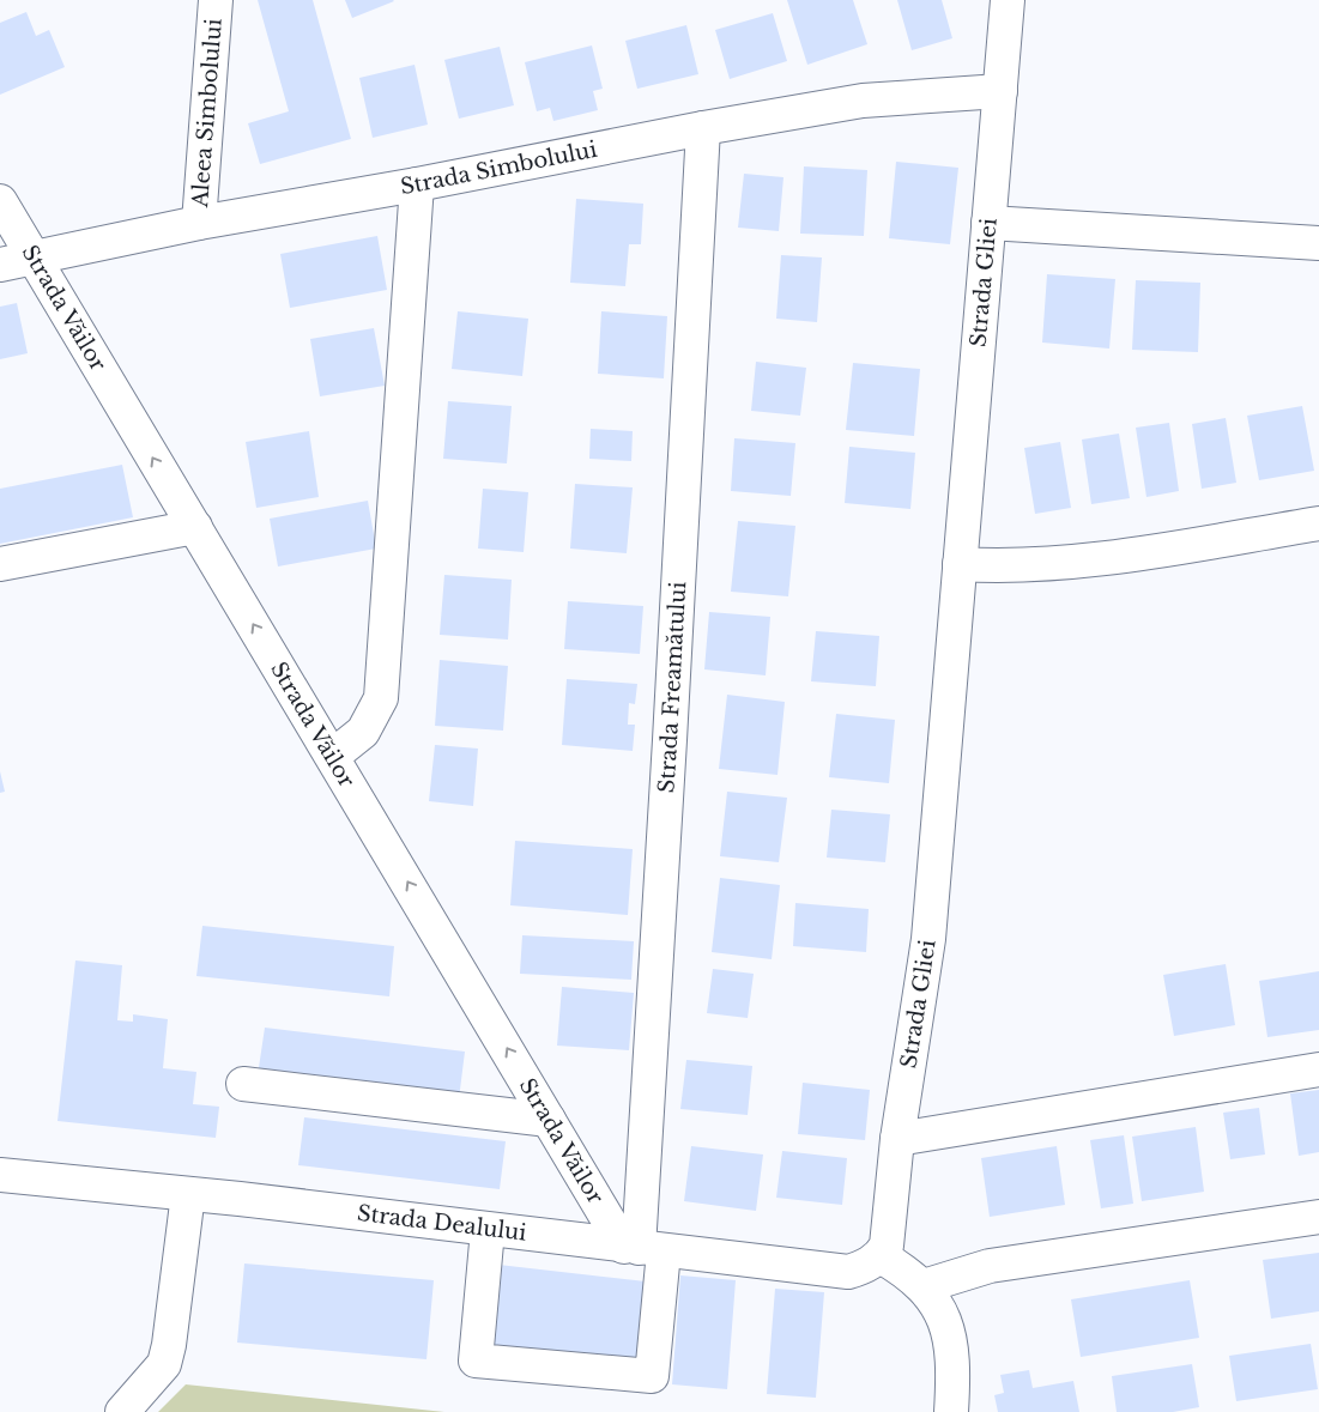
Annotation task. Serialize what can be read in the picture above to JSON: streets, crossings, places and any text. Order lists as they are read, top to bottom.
{
  "streets": {
    "street": [
      "Aleea Simbolului",
      "Strada Simbolului",
      "Strada Gliei",
      "Strada Văilor",
      "Strada Freamătului",
      "Strada Dealului"
    ]
  },
  "crossings": [
    ["Aleea Simbolului", "Strada Simbolului"],
    ["Strada Simbolului", "Strada Gliei"],
    ["Strada Simbolului", "Strada Văilor"],
    ["Strada Simbolului", "Strada Freamătului"],
    ["Strada Gliei", "Strada Dealului"],
    ["Strada Văilor", "Strada Freamătului"],
    ["Strada Văilor", "Strada Dealului"],
    ["Strada Freamătului", "Strada Dealului"]
  ],
  "one_way": ["Strada Văilor"]
}
